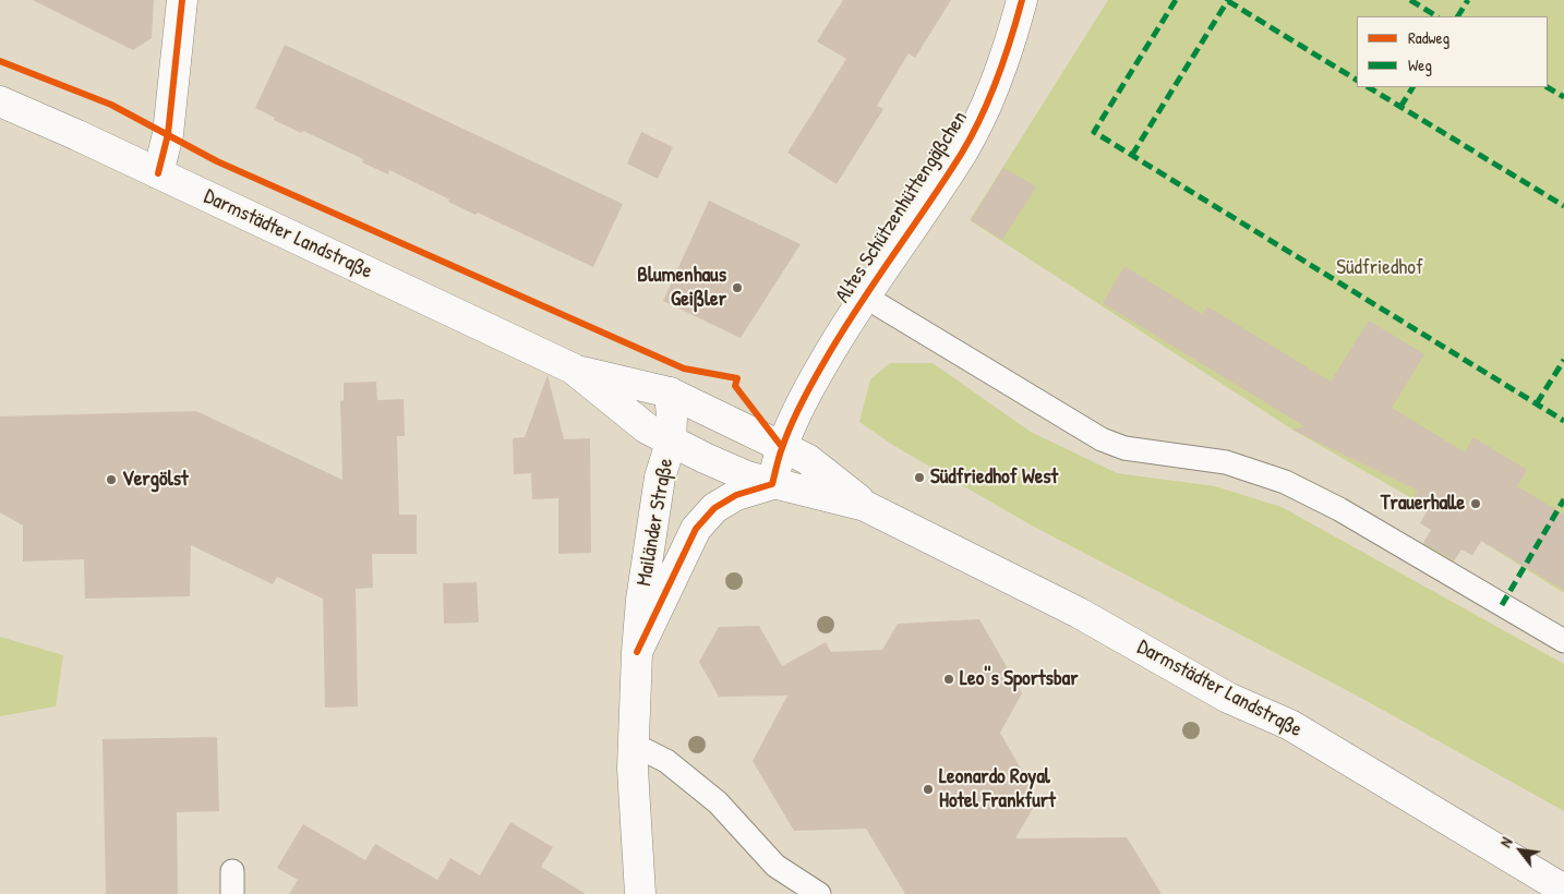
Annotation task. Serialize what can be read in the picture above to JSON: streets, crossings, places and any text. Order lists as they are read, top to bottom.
{
  "streets": {
    "main road": ["Altes Schützenhüttengäßchen", "Darmstädter Landstraße", "Mailänder Straße"]
  },
  "crossings": [
    ["Altes Schützenhüttengäßchen", "Darmstädter Landstraße"],
    ["Altes Schützenhüttengäßchen", "Mailänder Straße"],
    ["Darmstädter Landstraße", "Mailänder Straße"]
  ],
  "parks": ["Südfriedhof"],
  "places": [
    "Blumenhaus Geißler",
    "Südfriedhof West",
    "Vergölst",
    "Trauerhalle",
    "Leo''s Sportsbar",
    "Leonardo Royal Hotel Frankfurt"
  ],
  "legend": ["Radweg", "Weg"],
  "north": "top left"
}
